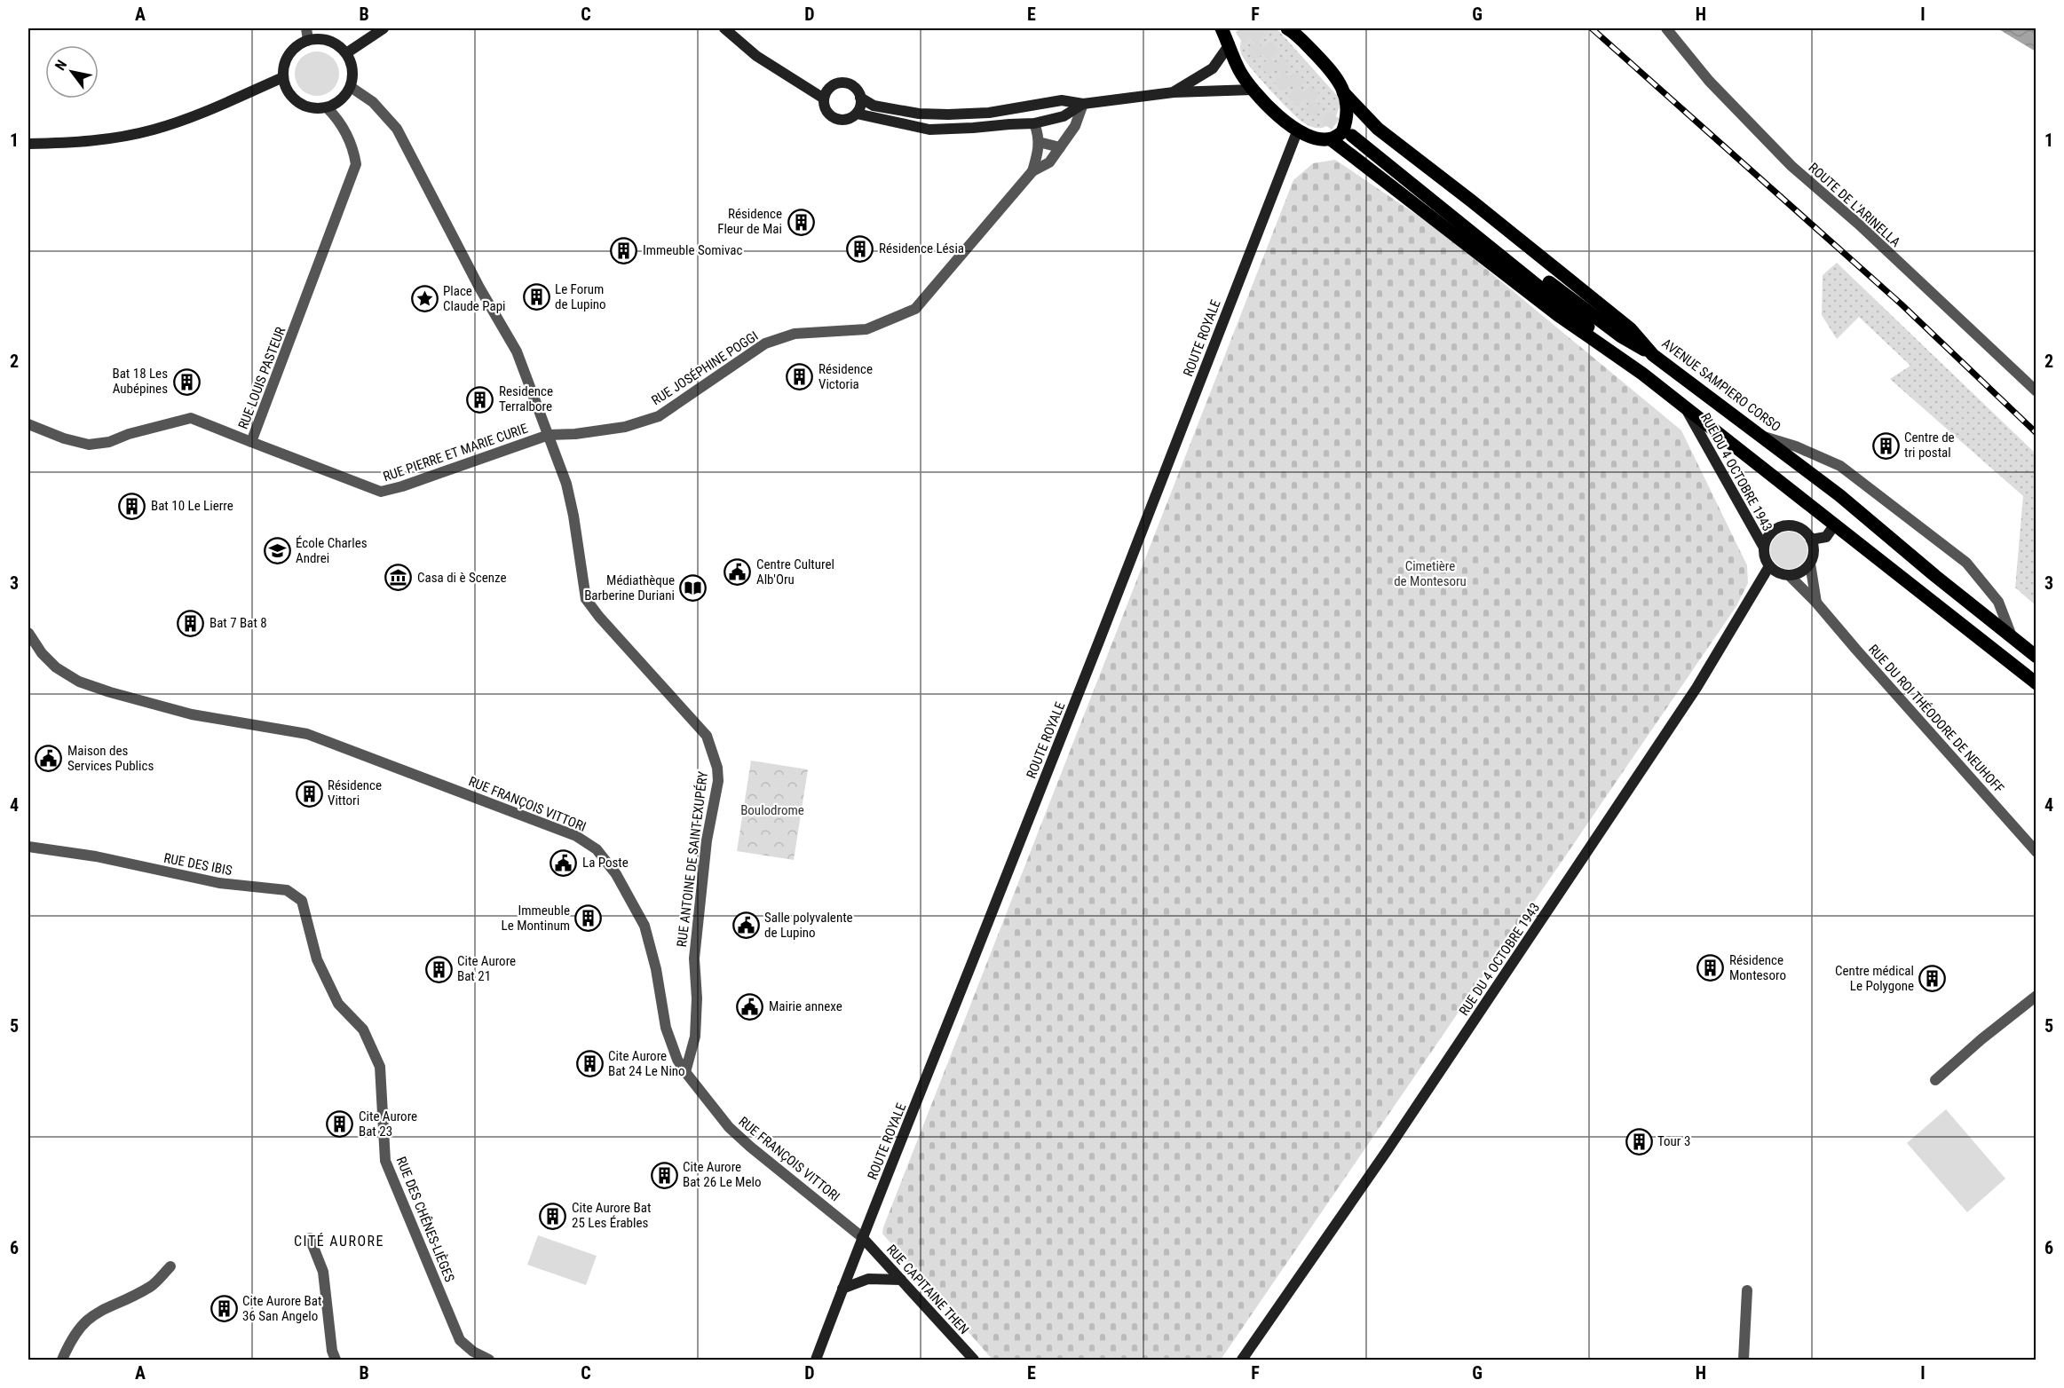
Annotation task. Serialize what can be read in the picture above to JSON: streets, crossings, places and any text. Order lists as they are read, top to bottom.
{
  "streets": {
    "main road": [
      "ROUTE ROYALE",
      "AVENUE SAMPIERO CORSO",
      "RUE DU 4 OCTOBRE 1943",
      "RUE CAPITAINE THEN"
    ],
    "street": [
      "ROUTE DE L'ARINELLA",
      "RUE JOSÉPHINE POGGI",
      "RUE LOUIS PASTEUR",
      "RUE PIERRE ET MARIE CURIE",
      "RUE DU ROI THÉODORE DE NEUHOFF",
      "RUE FRANÇOIS VITTORI",
      "RUE ANTOINE DE SAINT-EXUPÉRY",
      "RUE DES IBIS",
      "RUE DES CHÊNES-LIÈGES"
    ]
  },
  "crossings": [
    ["ROUTE ROYALE", "RUE FRANÇOIS VITTORI"],
    ["ROUTE ROYALE", "RUE CAPITAINE THEN"],
    ["RUE JOSÉPHINE POGGI", "RUE PIERRE ET MARIE CURIE"],
    ["RUE JOSÉPHINE POGGI", "RUE ANTOINE DE SAINT-EXUPÉRY"],
    ["RUE LOUIS PASTEUR", "RUE PIERRE ET MARIE CURIE"],
    ["RUE LOUIS PASTEUR", "RUE ANTOINE DE SAINT-EXUPÉRY"],
    ["RUE PIERRE ET MARIE CURIE", "RUE ANTOINE DE SAINT-EXUPÉRY"],
    ["RUE DU 4 OCTOBRE 1943", "RUE DU ROI THÉODORE DE NEUHOFF"],
    ["RUE FRANÇOIS VITTORI", "RUE ANTOINE DE SAINT-EXUPÉRY"],
    ["RUE FRANÇOIS VITTORI", "RUE CAPITAINE THEN"],
    ["RUE DES IBIS", "RUE DES CHÊNES-LIÈGES"]
  ],
  "districts": ["CITÉ AURORE"],
  "parks": ["Cimetière de Montesoru", "Boulodrome"],
  "places": {
    "building": [
      "Résidence Fleur de Mai",
      "Résidence Lésia",
      "Immeuble Somivac",
      "Le Forum de Lupino",
      "Résidence Victoria",
      "Bat 18 Les Aubépines",
      "Residence Terralbore",
      "Centre de tri postal",
      "Bat 10 Le Lierre",
      "Bat 7 Bat 8",
      "Résidence Vittori",
      "Immeuble Le Montinum",
      "Résidence Montesoro",
      "Cite Aurore Bat 21",
      "Centre médical Le Polygone",
      "Cite Aurore Bat 24 Le Nino",
      "Cite Aurore Bat 23",
      "Tour 3",
      "Cite Aurore Bat 26 Le Melo",
      "Cite Aurore Bat 25 Les Érables",
      "Cite Aurore Bat 36 San Angelo"
    ],
    "place": ["Place Claude Papi"],
    "school or university": ["École Charles Andrei"],
    "public building": [
      "Centre Culturel Alb'Oru",
      "Maison des Services Publics",
      "La Poste",
      "Salle polyvalente de Lupino",
      "Mairie annexe"
    ],
    "museum": ["Casa di è Scenze"],
    "library": ["Médiathèque Barberine Duriani"]
  },
  "north": "top left",
  "grid": {
    "columns": [
      "A",
      "B",
      "C",
      "D",
      "E",
      "F",
      "G",
      "H",
      "I"
    ],
    "rows": [
      "1",
      "2",
      "3",
      "4",
      "5",
      "6"
    ]
  }
}
